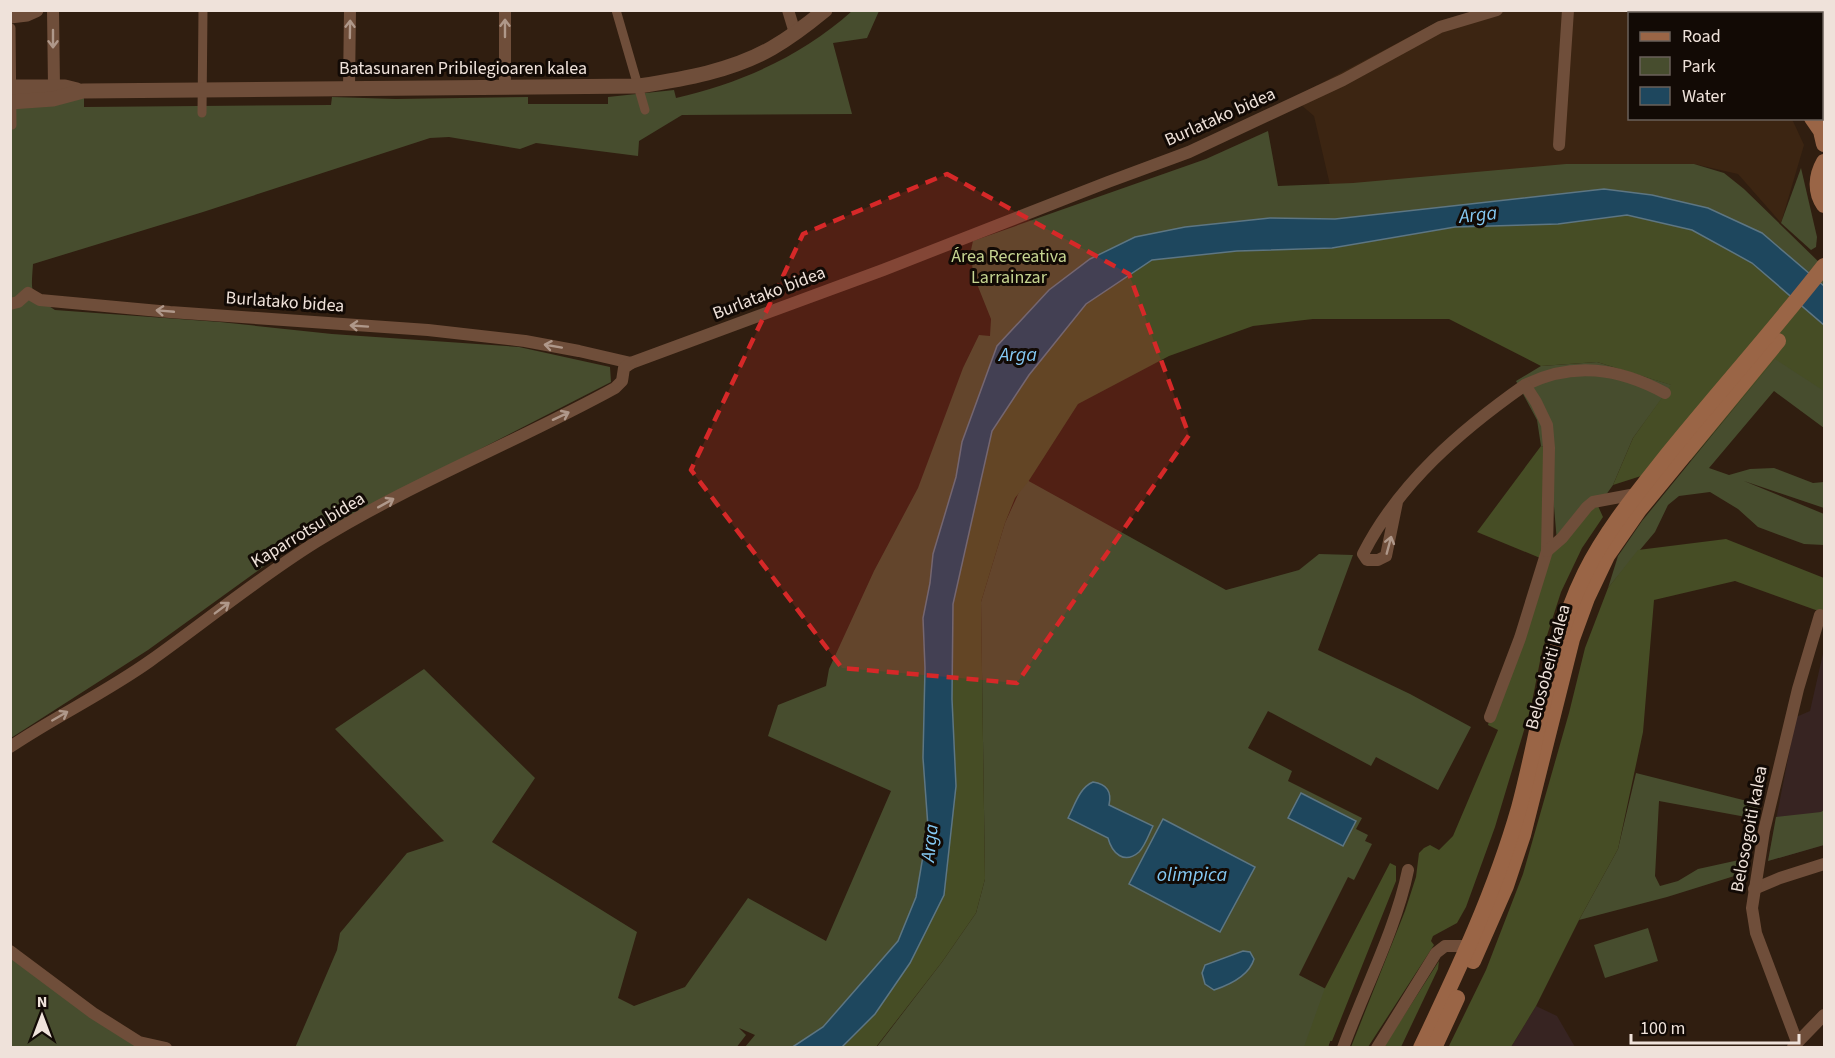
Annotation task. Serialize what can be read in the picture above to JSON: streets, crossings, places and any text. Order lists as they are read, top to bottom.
{
  "streets": {
    "main road": ["Belosobeiti kalea"],
    "street": [
      "Batasunaren Pribilegioaren kalea",
      "Burlatako bidea",
      "Kaparrotsu bidea",
      "Belosogoiti kalea"
    ]
  },
  "crossings": [
    ["Burlatako bidea", "Kaparrotsu bidea"]
  ],
  "one_way": ["Burlatako bidea", "Kaparrotsu bidea"],
  "water": ["Arga", "olimpica"],
  "parks": ["Área Recreativa Larrainzar"],
  "legend": ["Road", "Park", "Water"],
  "scale_bar": "100 m",
  "north": "top"
}
